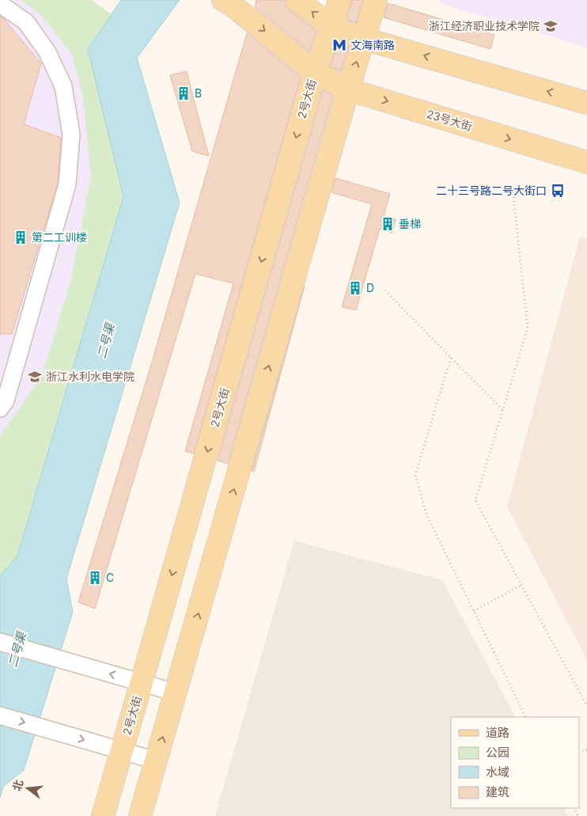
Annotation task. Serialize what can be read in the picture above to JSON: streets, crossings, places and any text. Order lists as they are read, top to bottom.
{
  "streets": {
    "main road": ["2号大街", "23号大街"]
  },
  "crossings": [
    ["2号大街", "23号大街"]
  ],
  "water": ["二号渠"],
  "places": {
    "school or university": ["浙江经济职业技术学院", "浙江水利水电学院"],
    "metro station": ["文海南路"],
    "building": [
      "B",
      "垂梯",
      "第二工训楼",
      "D",
      "C"
    ],
    "bus stop": ["二十三号路二号大街口"]
  },
  "legend": [
    "道路",
    "公园",
    "水域",
    "建筑"
  ],
  "north": "left"
}
